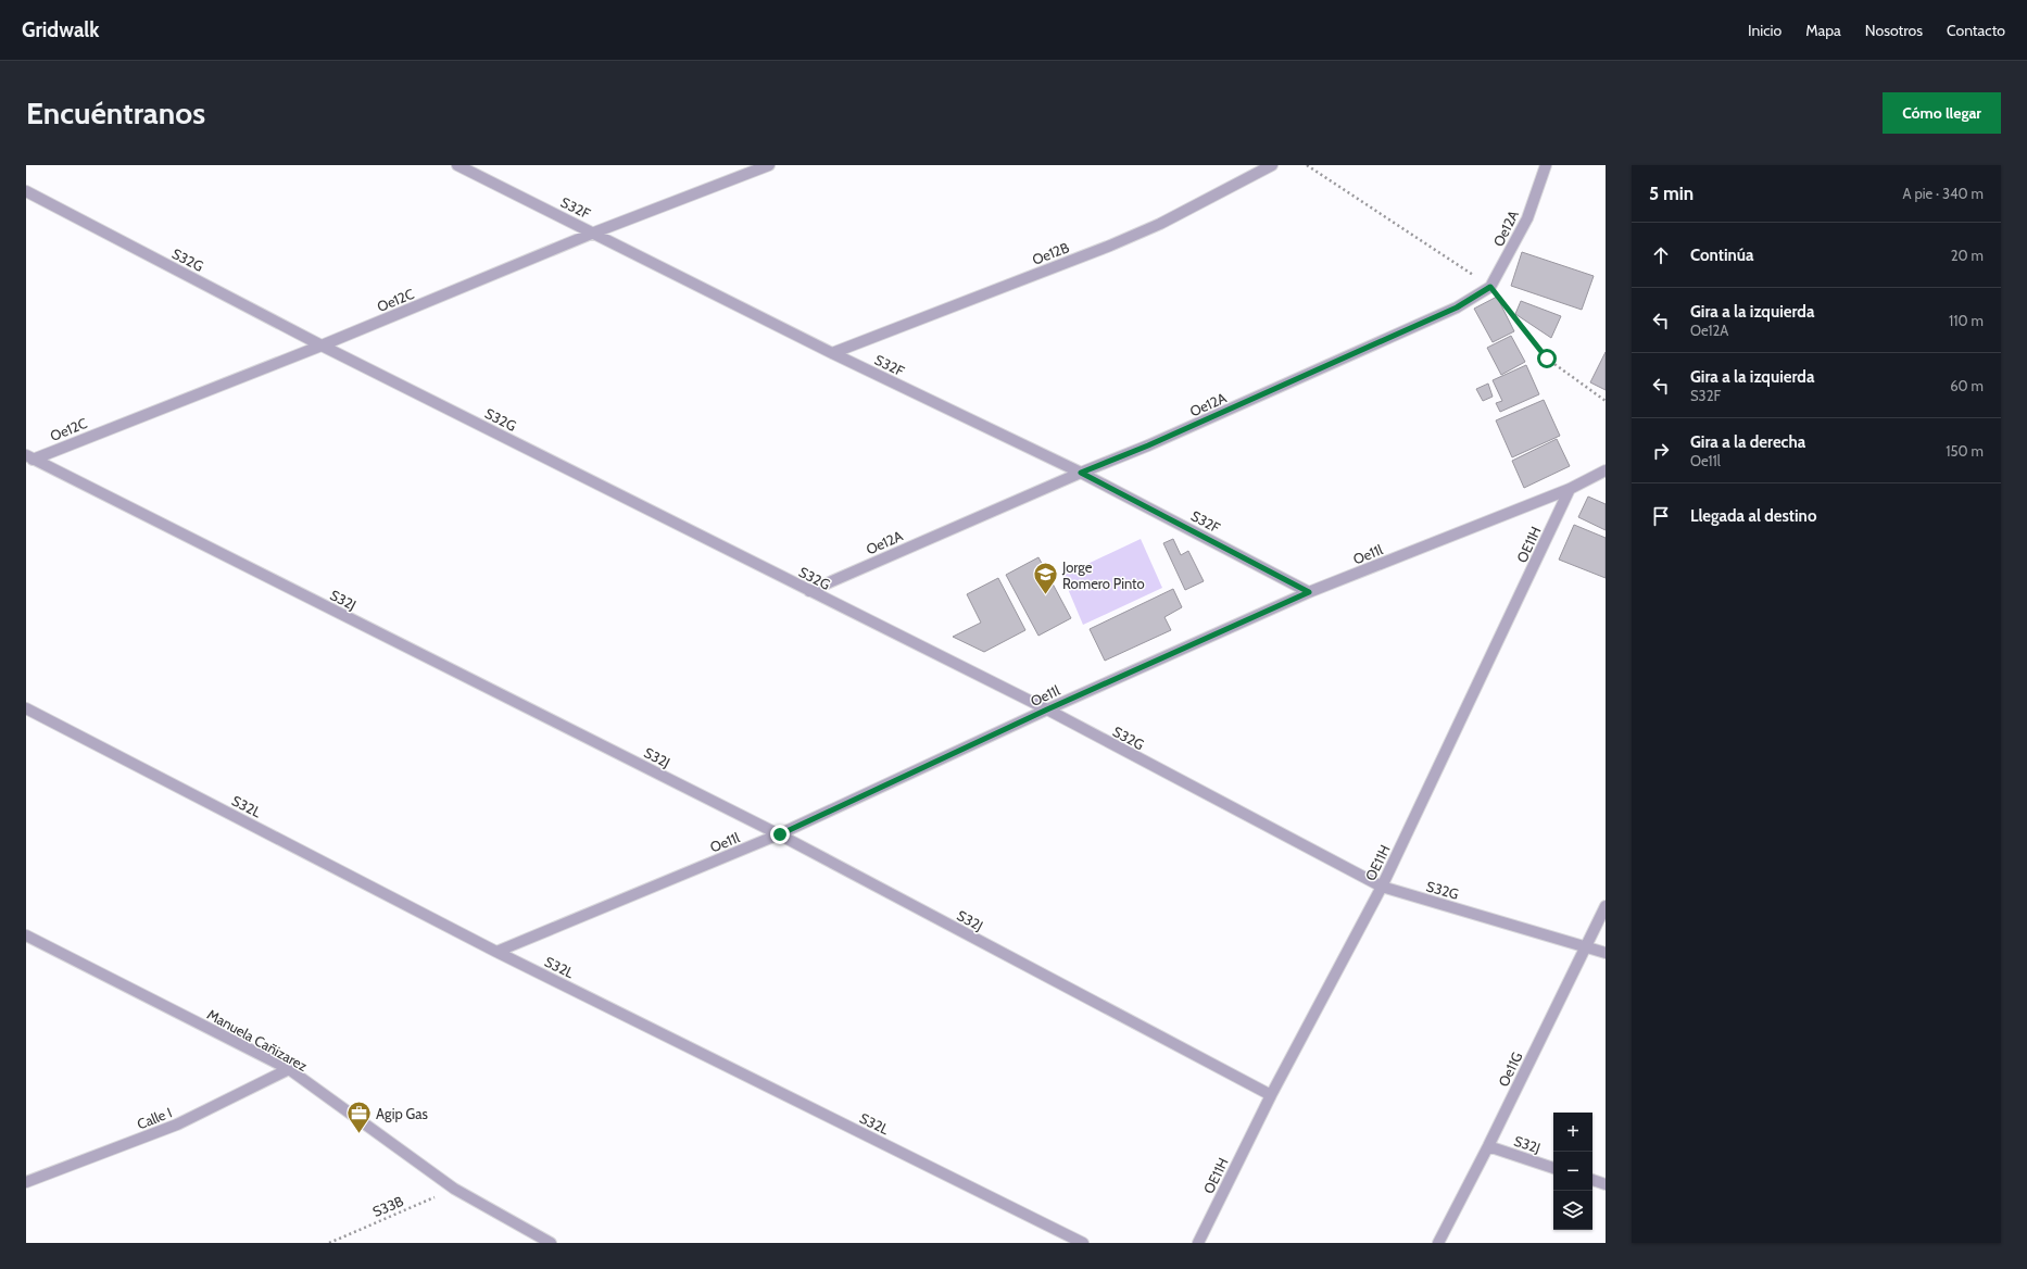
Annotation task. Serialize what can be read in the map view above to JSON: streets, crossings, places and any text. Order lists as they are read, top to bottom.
{
  "streets": {
    "street": [
      "S32F",
      "Oe12A",
      "Oe12B",
      "S32G",
      "Oe12C",
      "OE11H",
      "Oe11l",
      "S32J",
      "S32L",
      "Manuela Cañizarez",
      "Oe11G",
      "Calle I"
    ],
    "path": ["S33B"]
  },
  "crossings": [
    ["S32F", "Oe12A"],
    ["S32F", "Oe12B"],
    ["S32F", "Oe12C"],
    ["S32F", "Oe11l"],
    ["Oe12A", "S32G"],
    ["S32G", "Oe12C"],
    ["S32G", "OE11H"],
    ["S32G", "Oe11l"],
    ["S32G", "Oe11G"],
    ["Oe12C", "S32J"],
    ["OE11H", "Oe11l"],
    ["OE11H", "S32J"],
    ["Oe11l", "S32J"],
    ["Oe11l", "S32L"],
    ["S32J", "Oe11G"],
    ["Manuela Cañizarez", "Calle I"],
    ["Manuela Cañizarez", "S33B"]
  ],
  "places": {
    "school or university": ["Jorge Romero Pinto"],
    "office": ["Agip Gas"]
  },
  "page": {
    "header": "Gridwalk",
    "nav": [
      "Inicio",
      "Mapa",
      "Nosotros",
      "Contacto"
    ],
    "buttons": "Cómo llegar",
    "title": "Encuéntranos",
    "heading": ["5 min", "A pie · 340 m"],
    "list": [
      ["Continúa", "20 m"],
      ["Gira a la izquierda", "Oe12A", "110 m"],
      ["Gira a la izquierda", "S32F", "60 m"],
      ["Gira a la derecha", "Oe11l", "150 m"],
      "Llegada al destino"
    ],
    "map_buttons": ["+", "−"]
  }
}
